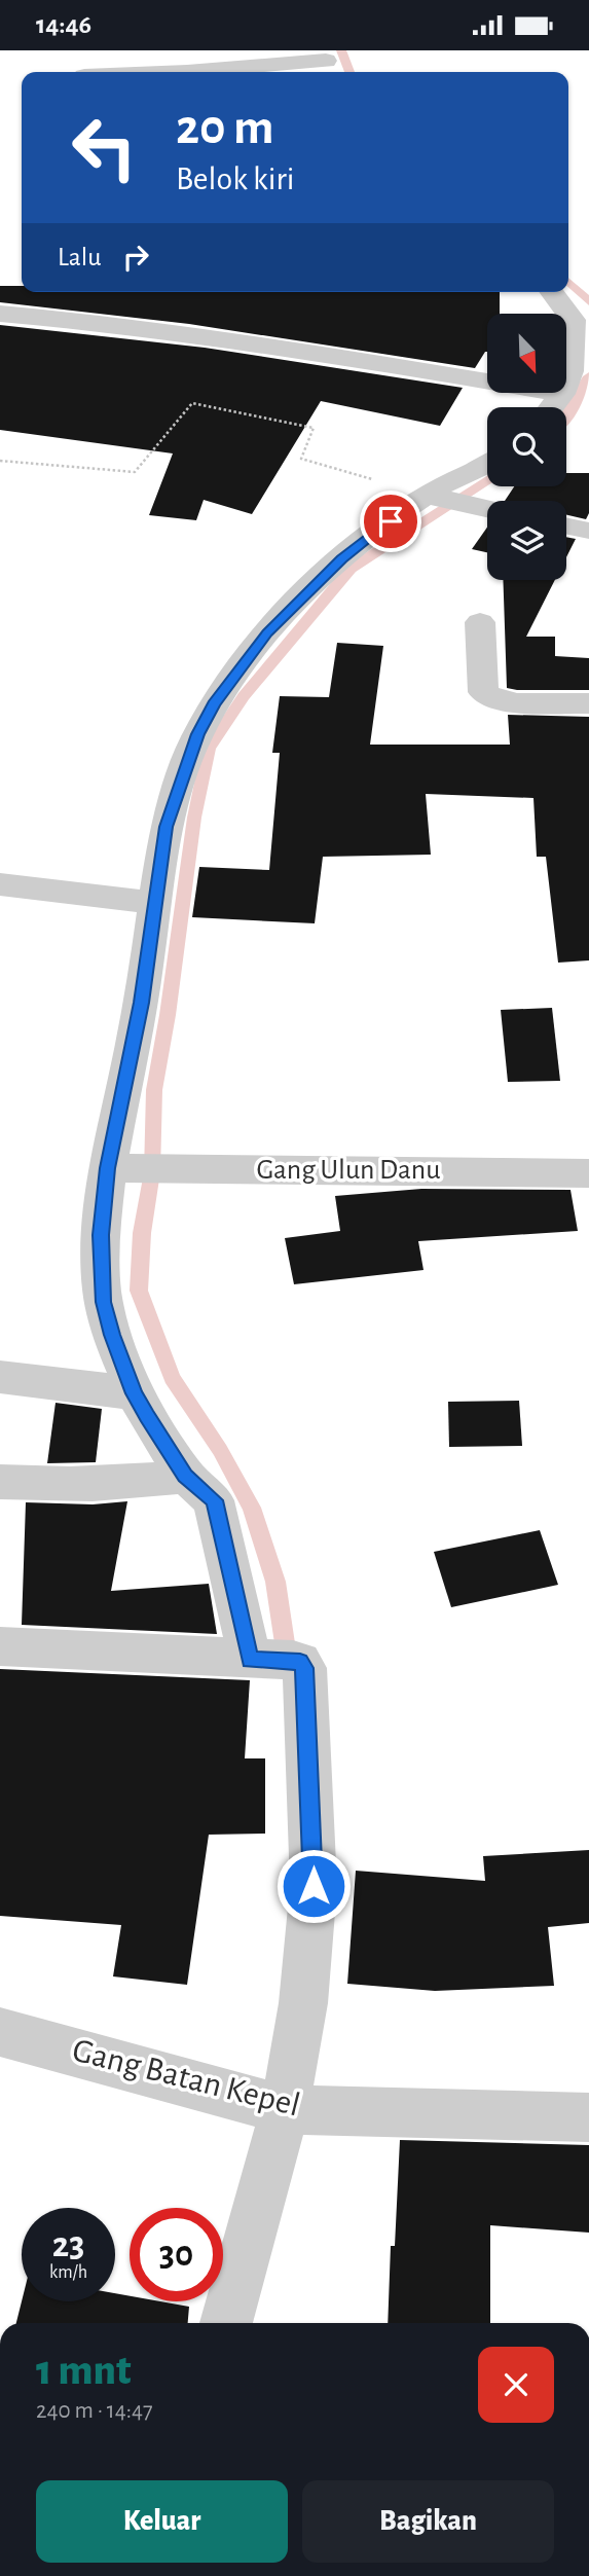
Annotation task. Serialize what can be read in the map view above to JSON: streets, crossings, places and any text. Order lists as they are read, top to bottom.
{
  "streets": {
    "street": ["Gang Ulun Danu", "Gang Batan Kepel"]
  },
  "north": "bottom right",
  "page": {
    "status": "14:46",
    "turn": ["20 m", "Belok kiri"],
    "then": "Lalu",
    "speed": "23 km/h",
    "limit": "30",
    "heading": ["1 mnt", "240 m · 14:47"],
    "buttons": ["Keluar", "Bagikan"]
  }
}
